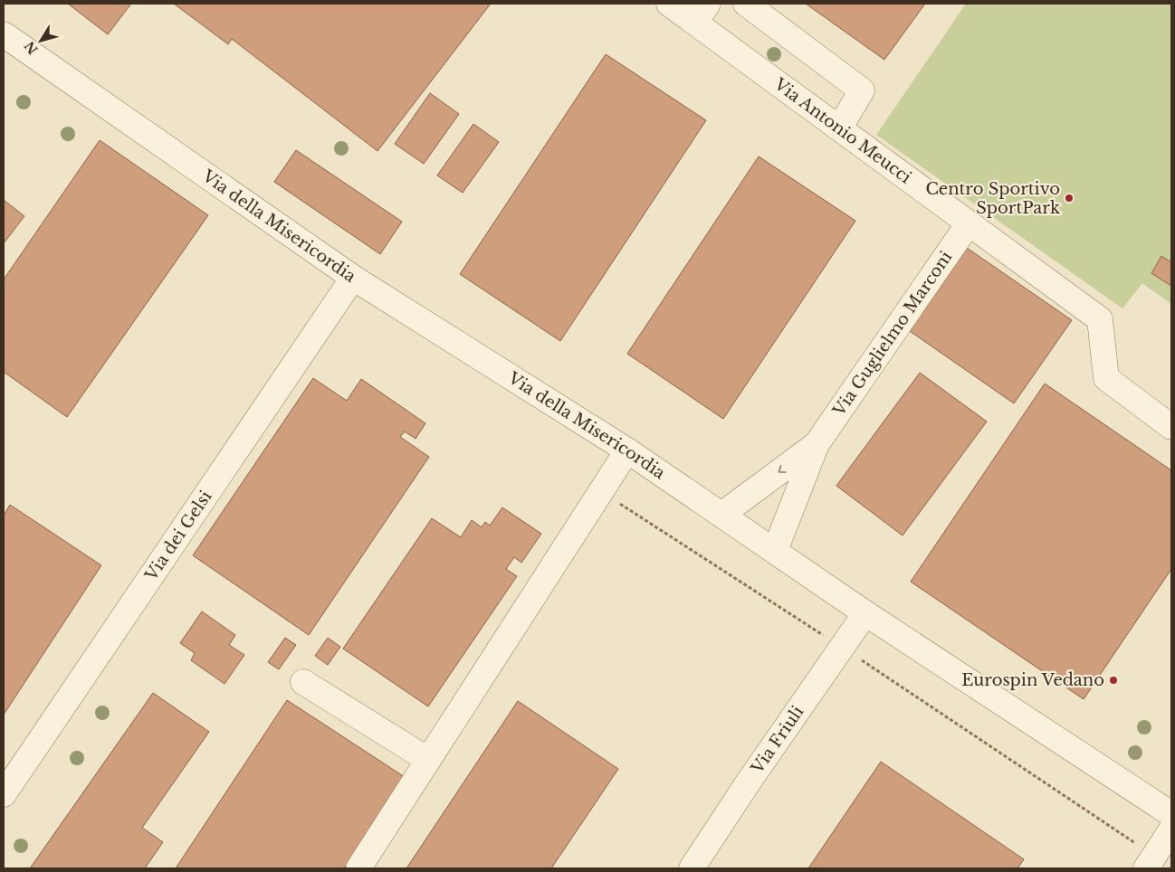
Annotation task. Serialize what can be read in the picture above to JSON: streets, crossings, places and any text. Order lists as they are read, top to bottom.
{
  "streets": {
    "street": [
      "Via Antonio Meucci",
      "Via della Misericordia",
      "Via Guglielmo Marconi",
      "Via dei Gelsi",
      "Via Friuli"
    ]
  },
  "crossings": [
    ["Via Antonio Meucci", "Via Guglielmo Marconi"],
    ["Via della Misericordia", "Via Guglielmo Marconi"],
    ["Via della Misericordia", "Via dei Gelsi"],
    ["Via della Misericordia", "Via Friuli"]
  ],
  "places": ["Centro Sportivo SportPark", "Eurospin Vedano"],
  "north": "bottom left"
}
